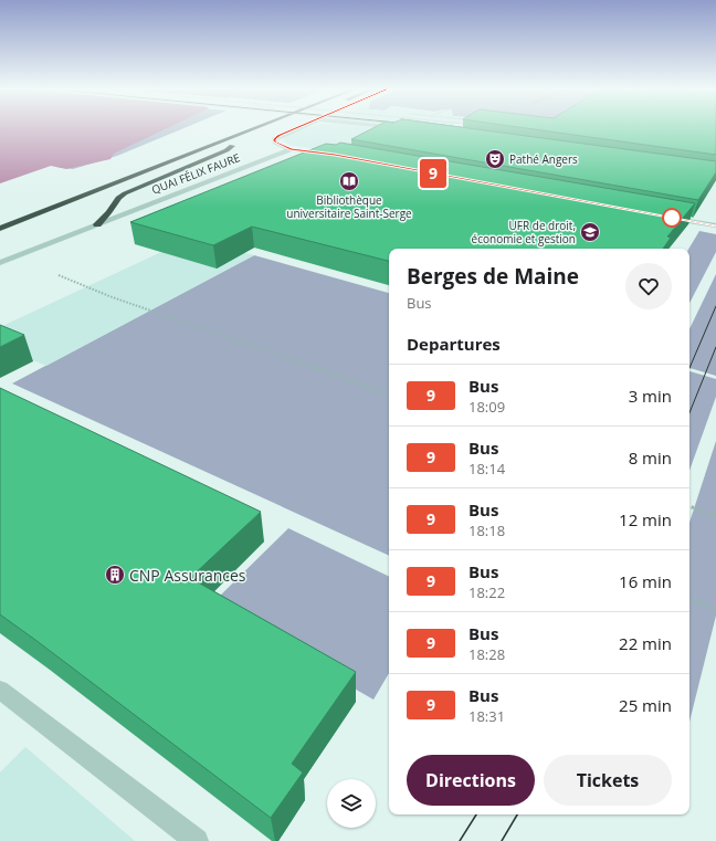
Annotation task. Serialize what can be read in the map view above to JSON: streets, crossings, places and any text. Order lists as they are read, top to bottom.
{
  "streets": {
    "highway": ["QUAI FÉLIX FAURE"]
  },
  "places": {
    "theatre": ["Pathé Angers"],
    "library": ["Bibliothèque universitaire Saint-Serge"],
    "school or university": ["UFR de droit, économie et gestion"],
    "building": ["CNP Assurances"]
  },
  "lines": ["bus line 9"],
  "page": {
    "on_map": "9",
    "heading": [
      ["Berges de Maine", "Bus"],
      "Departures"
    ],
    "list": [
      {
        "mark": "9",
        "name": "Bus",
        "note": "18:09",
        "value": "3 min"
      },
      {
        "mark": "9",
        "name": "Bus",
        "note": "18:14",
        "value": "8 min"
      },
      {
        "mark": "9",
        "name": "Bus",
        "note": "18:18",
        "value": "12 min"
      },
      {
        "mark": "9",
        "name": "Bus",
        "note": "18:22",
        "value": "16 min"
      },
      {
        "mark": "9",
        "name": "Bus",
        "note": "18:28",
        "value": "22 min"
      },
      {
        "mark": "9",
        "name": "Bus",
        "note": "18:31",
        "value": "25 min"
      }
    ],
    "buttons": ["Directions", "Tickets"]
  }
}
